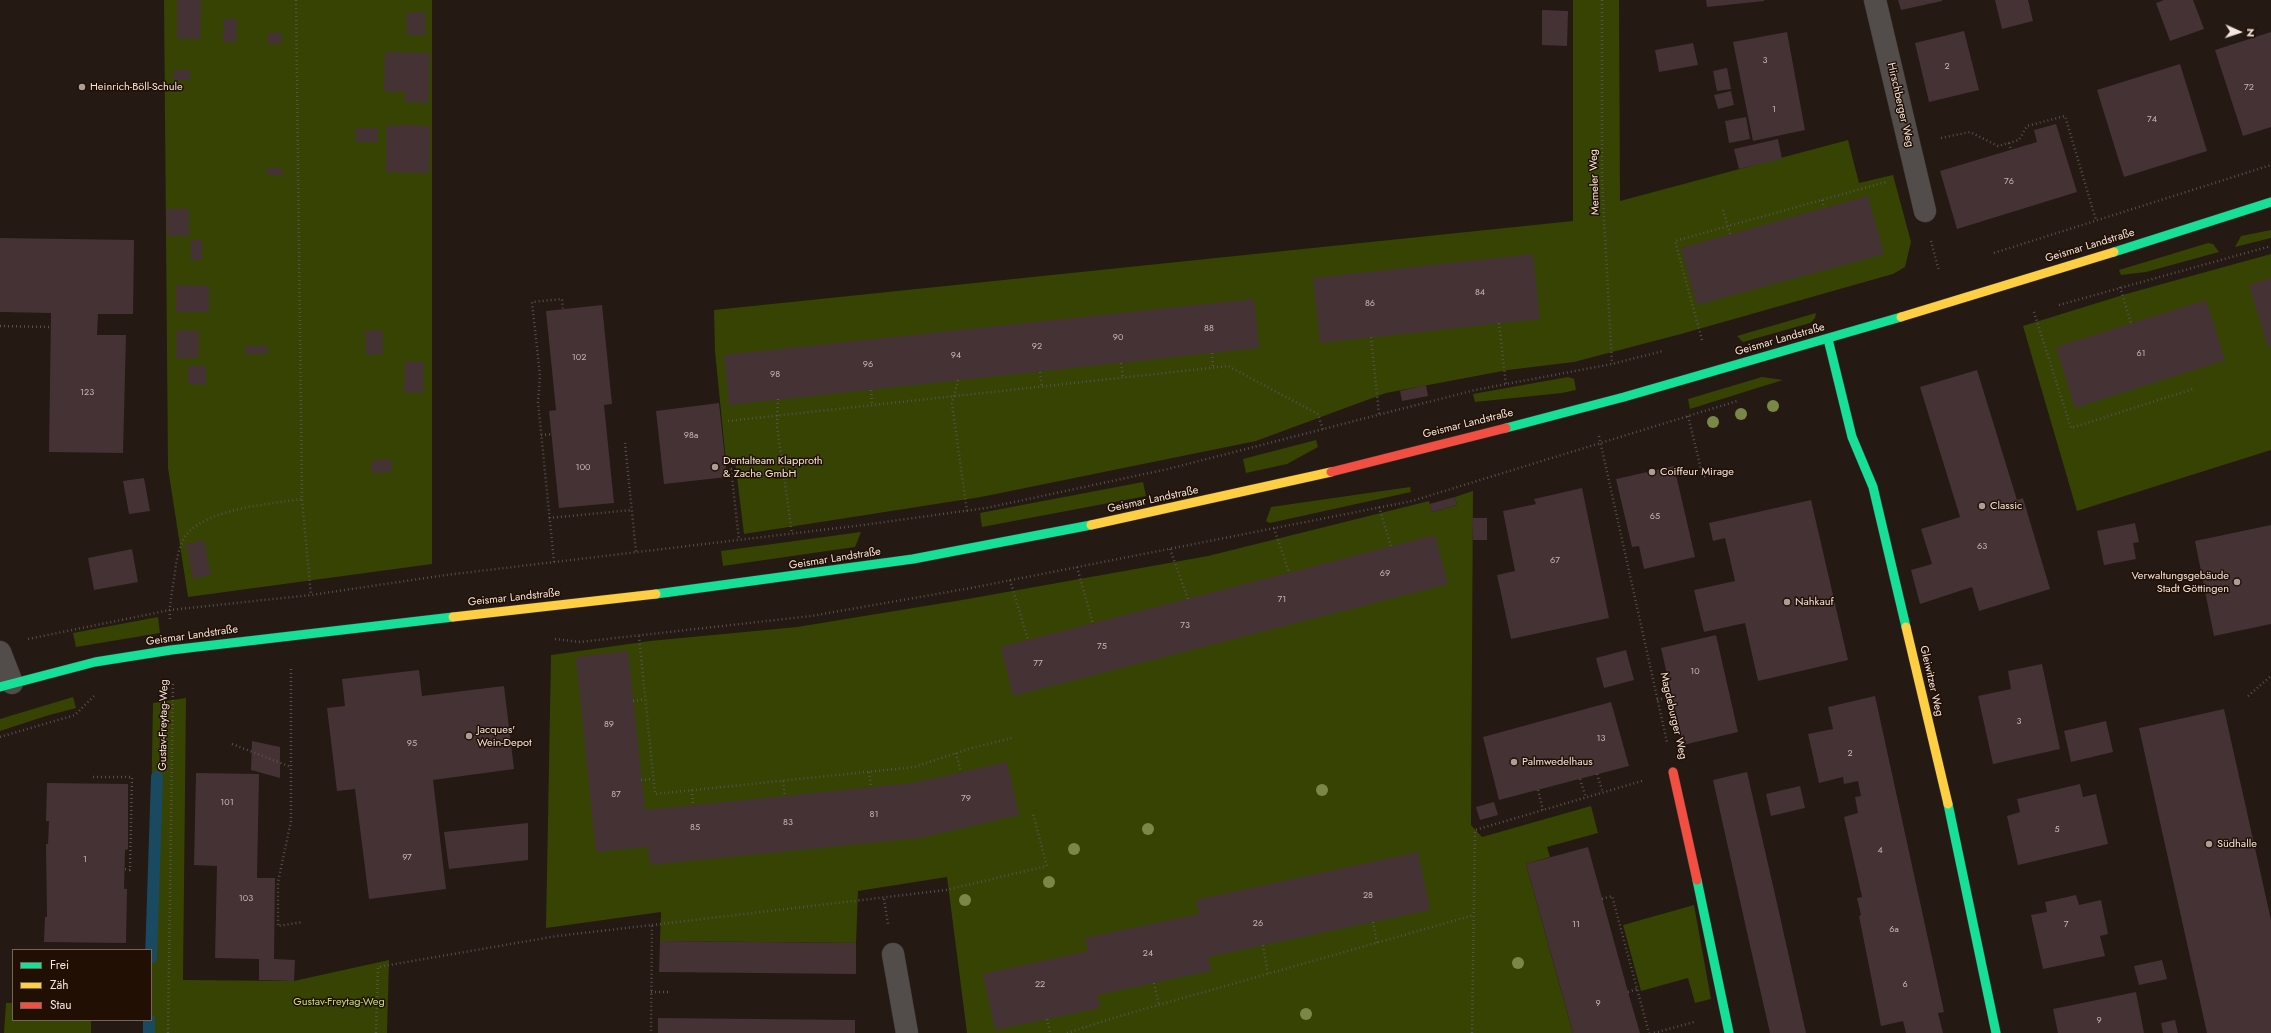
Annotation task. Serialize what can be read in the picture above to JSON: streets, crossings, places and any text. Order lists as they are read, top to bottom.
{
  "streets": {
    "main road": ["Geismar Landstraße", "Gleiwitzer Weg", "Magdeburger Weg"],
    "street": ["Hirschberger Weg"],
    "path": ["Memeler Weg", "Gustav-Freytag-Weg"]
  },
  "crossings": [
    ["Geismar Landstraße", "Gleiwitzer Weg"],
    ["Geismar Landstraße", "Magdeburger Weg"],
    ["Geismar Landstraße", "Gustav-Freytag-Weg"]
  ],
  "parks": ["Gustav-Freytag-Weg"],
  "places": [
    "Heinrich-Böll-Schule",
    "Dentalteam Klapproth & Zache GmbH",
    "Coiffeur Mirage",
    "Classic",
    "Verwaltungsgebäude Stadt Göttingen",
    "Nahkauf",
    "Jacques' Wein-Depot",
    "Palmwedelhaus",
    "Südhalle"
  ],
  "house_numbers": [
    "3",
    "2",
    "72",
    "1",
    "74",
    "76",
    "84",
    "86",
    "88",
    "90",
    "92",
    "61",
    "94",
    "102",
    "96",
    "98",
    "123",
    "98a",
    "100",
    "65",
    "63",
    "67",
    "69",
    "71",
    "73",
    "75",
    "77",
    "10",
    "3",
    "89",
    "13",
    "95",
    "2",
    "87",
    "79",
    "101",
    "81",
    "83",
    "85",
    "5",
    "4",
    "97",
    "1",
    "28",
    "103",
    "26",
    "11",
    "7",
    "6a",
    "24",
    "22",
    "6",
    "9",
    "9"
  ],
  "legend": ["Frei", "Zäh", "Stau"],
  "north": "right"
}
